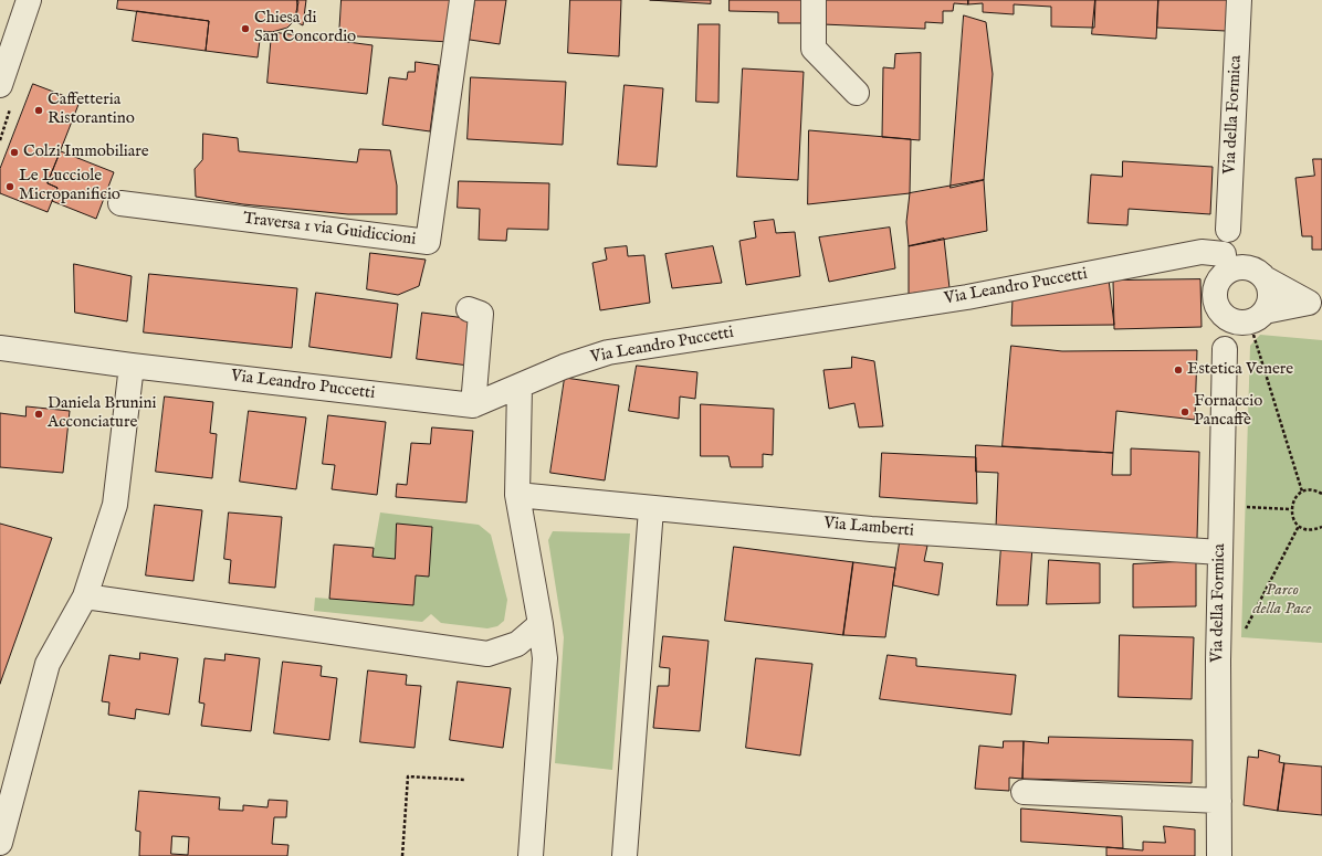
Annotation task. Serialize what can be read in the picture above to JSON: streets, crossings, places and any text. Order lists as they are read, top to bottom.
{
  "streets": {
    "street": [
      "Via della Formica",
      "Traversa 1 via Guidiccioni",
      "Via Leandro Puccetti",
      "Via Lamberti"
    ]
  },
  "crossings": [
    ["Via della Formica", "Via Leandro Puccetti"],
    ["Via della Formica", "Via Lamberti"]
  ],
  "parks": ["Parco della Pace"],
  "places": [
    "Chiesa di San Concordio",
    "Caffetteria Ristorantino",
    "Colzi Immobiliare",
    "Le Lucciole Micropanificio",
    "Estetica Venere",
    "Fornaccio Pancaffè",
    "Daniela Brunini Acconciature"
  ]
}
